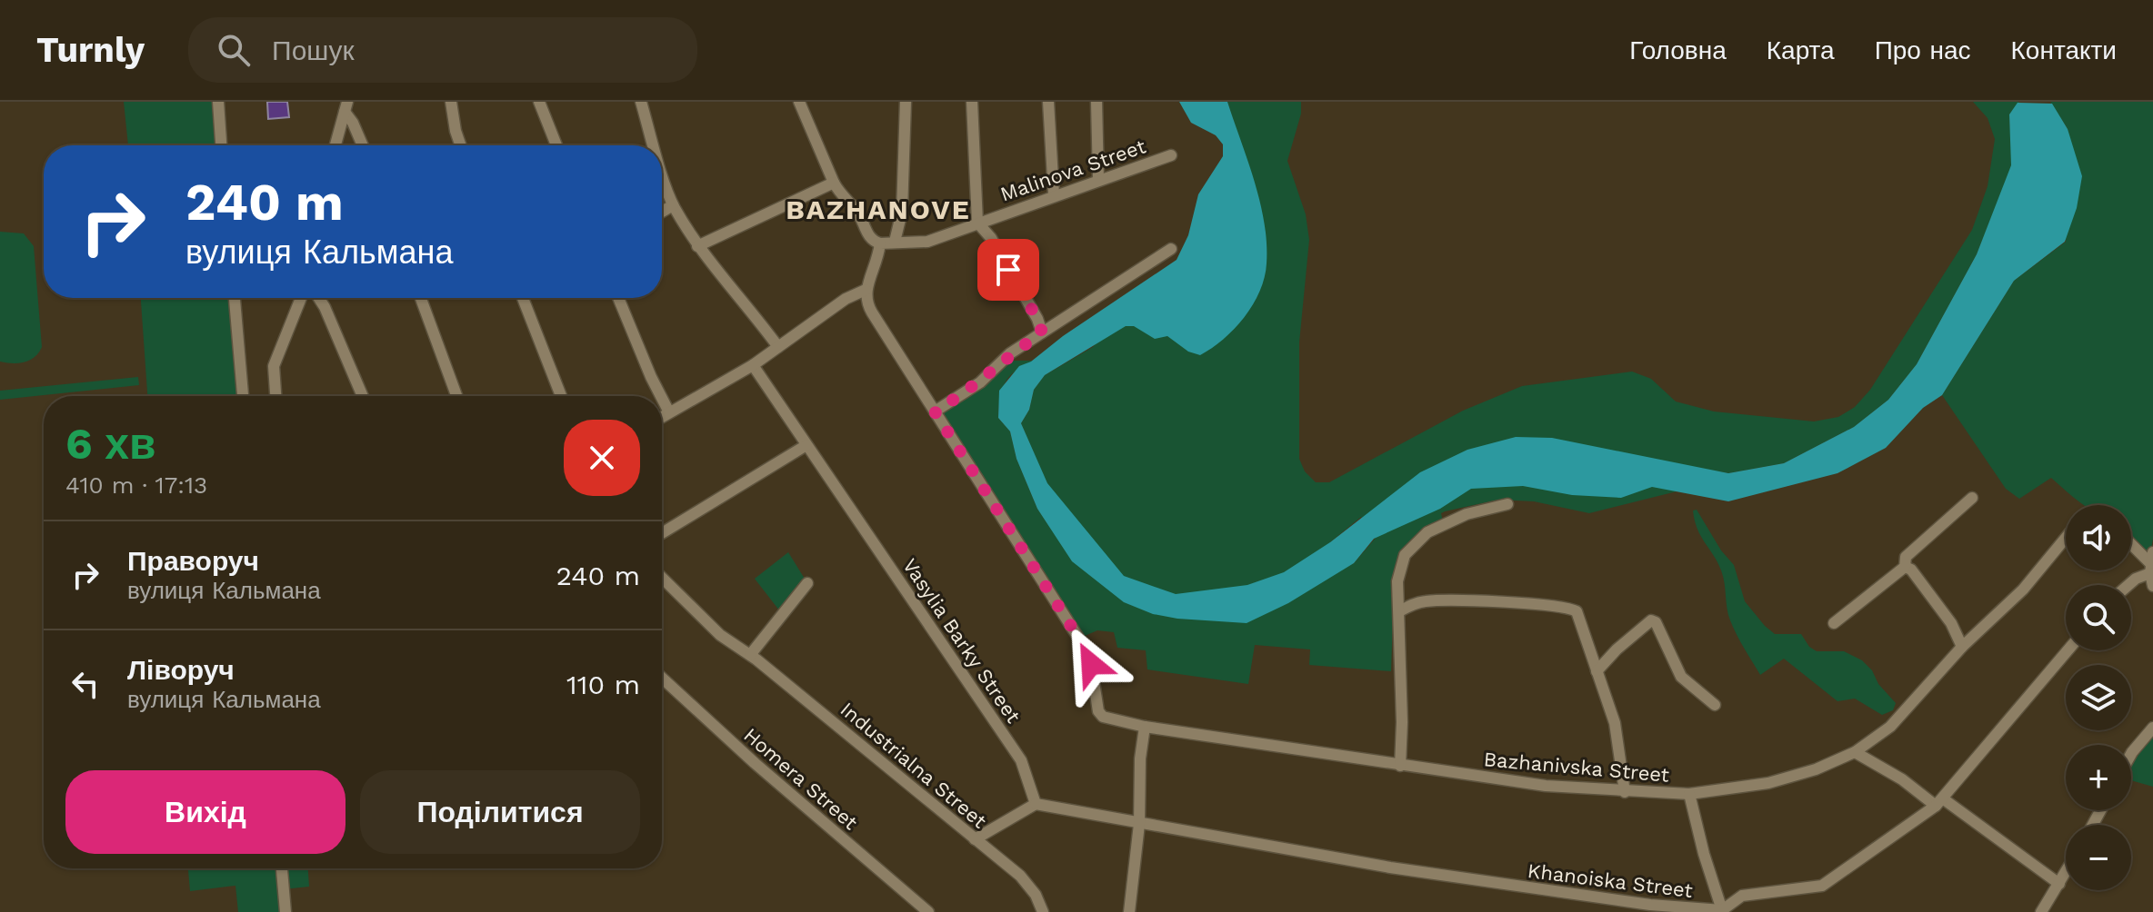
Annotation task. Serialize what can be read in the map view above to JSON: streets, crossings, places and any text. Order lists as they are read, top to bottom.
{
  "streets": {
    "street": [
      "Malinova Street",
      "Vasylia Barky Street",
      "Industrialna Street",
      "Bazhanivska Street",
      "Homera Street",
      "Khanoiska Street"
    ]
  },
  "crossings": [
    ["Vasylia Barky Street", "Khanoiska Street"]
  ],
  "districts": ["BAZHANOVE"],
  "page": {
    "header": "Turnly",
    "search": "Пошук",
    "nav": [
      "Головна",
      "Карта",
      "Про нас",
      "Контакти"
    ],
    "turn": ["240 m", "вулиця Кальмана"],
    "heading": ["6 хв", "410 m · 17:13"],
    "map_buttons": ["+", "−"],
    "list": [
      {
        "name": "Праворуч",
        "note": "вулиця Кальмана",
        "value": "240 m"
      },
      {
        "name": "Ліворуч",
        "note": "вулиця Кальмана",
        "value": "110 m"
      }
    ],
    "buttons": ["Вихід", "Поділитися"]
  }
}
